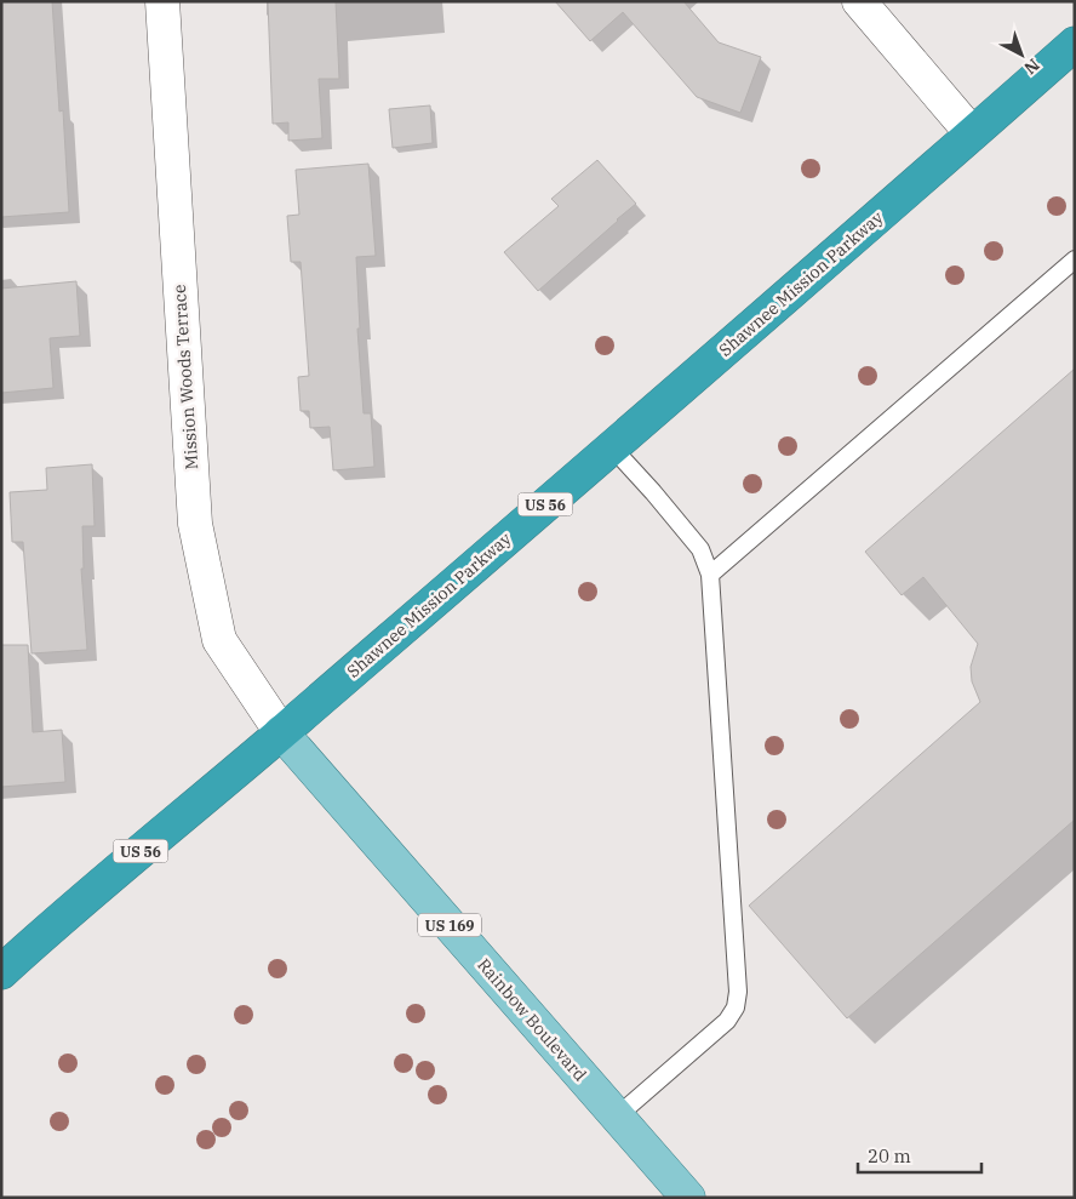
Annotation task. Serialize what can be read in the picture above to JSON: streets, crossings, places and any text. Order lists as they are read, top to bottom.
{
  "streets": {
    "highway": ["Shawnee Mission Parkway", "US 56"],
    "main road": ["US 169", "Rainbow Boulevard"],
    "street": ["Mission Woods Terrace"]
  },
  "crossings": [
    ["Shawnee Mission Parkway", "Mission Woods Terrace"],
    ["Shawnee Mission Parkway", "Rainbow Boulevard"],
    ["Mission Woods Terrace", "Rainbow Boulevard"]
  ],
  "scale_bar": "20 m",
  "north": "bottom right"
}
